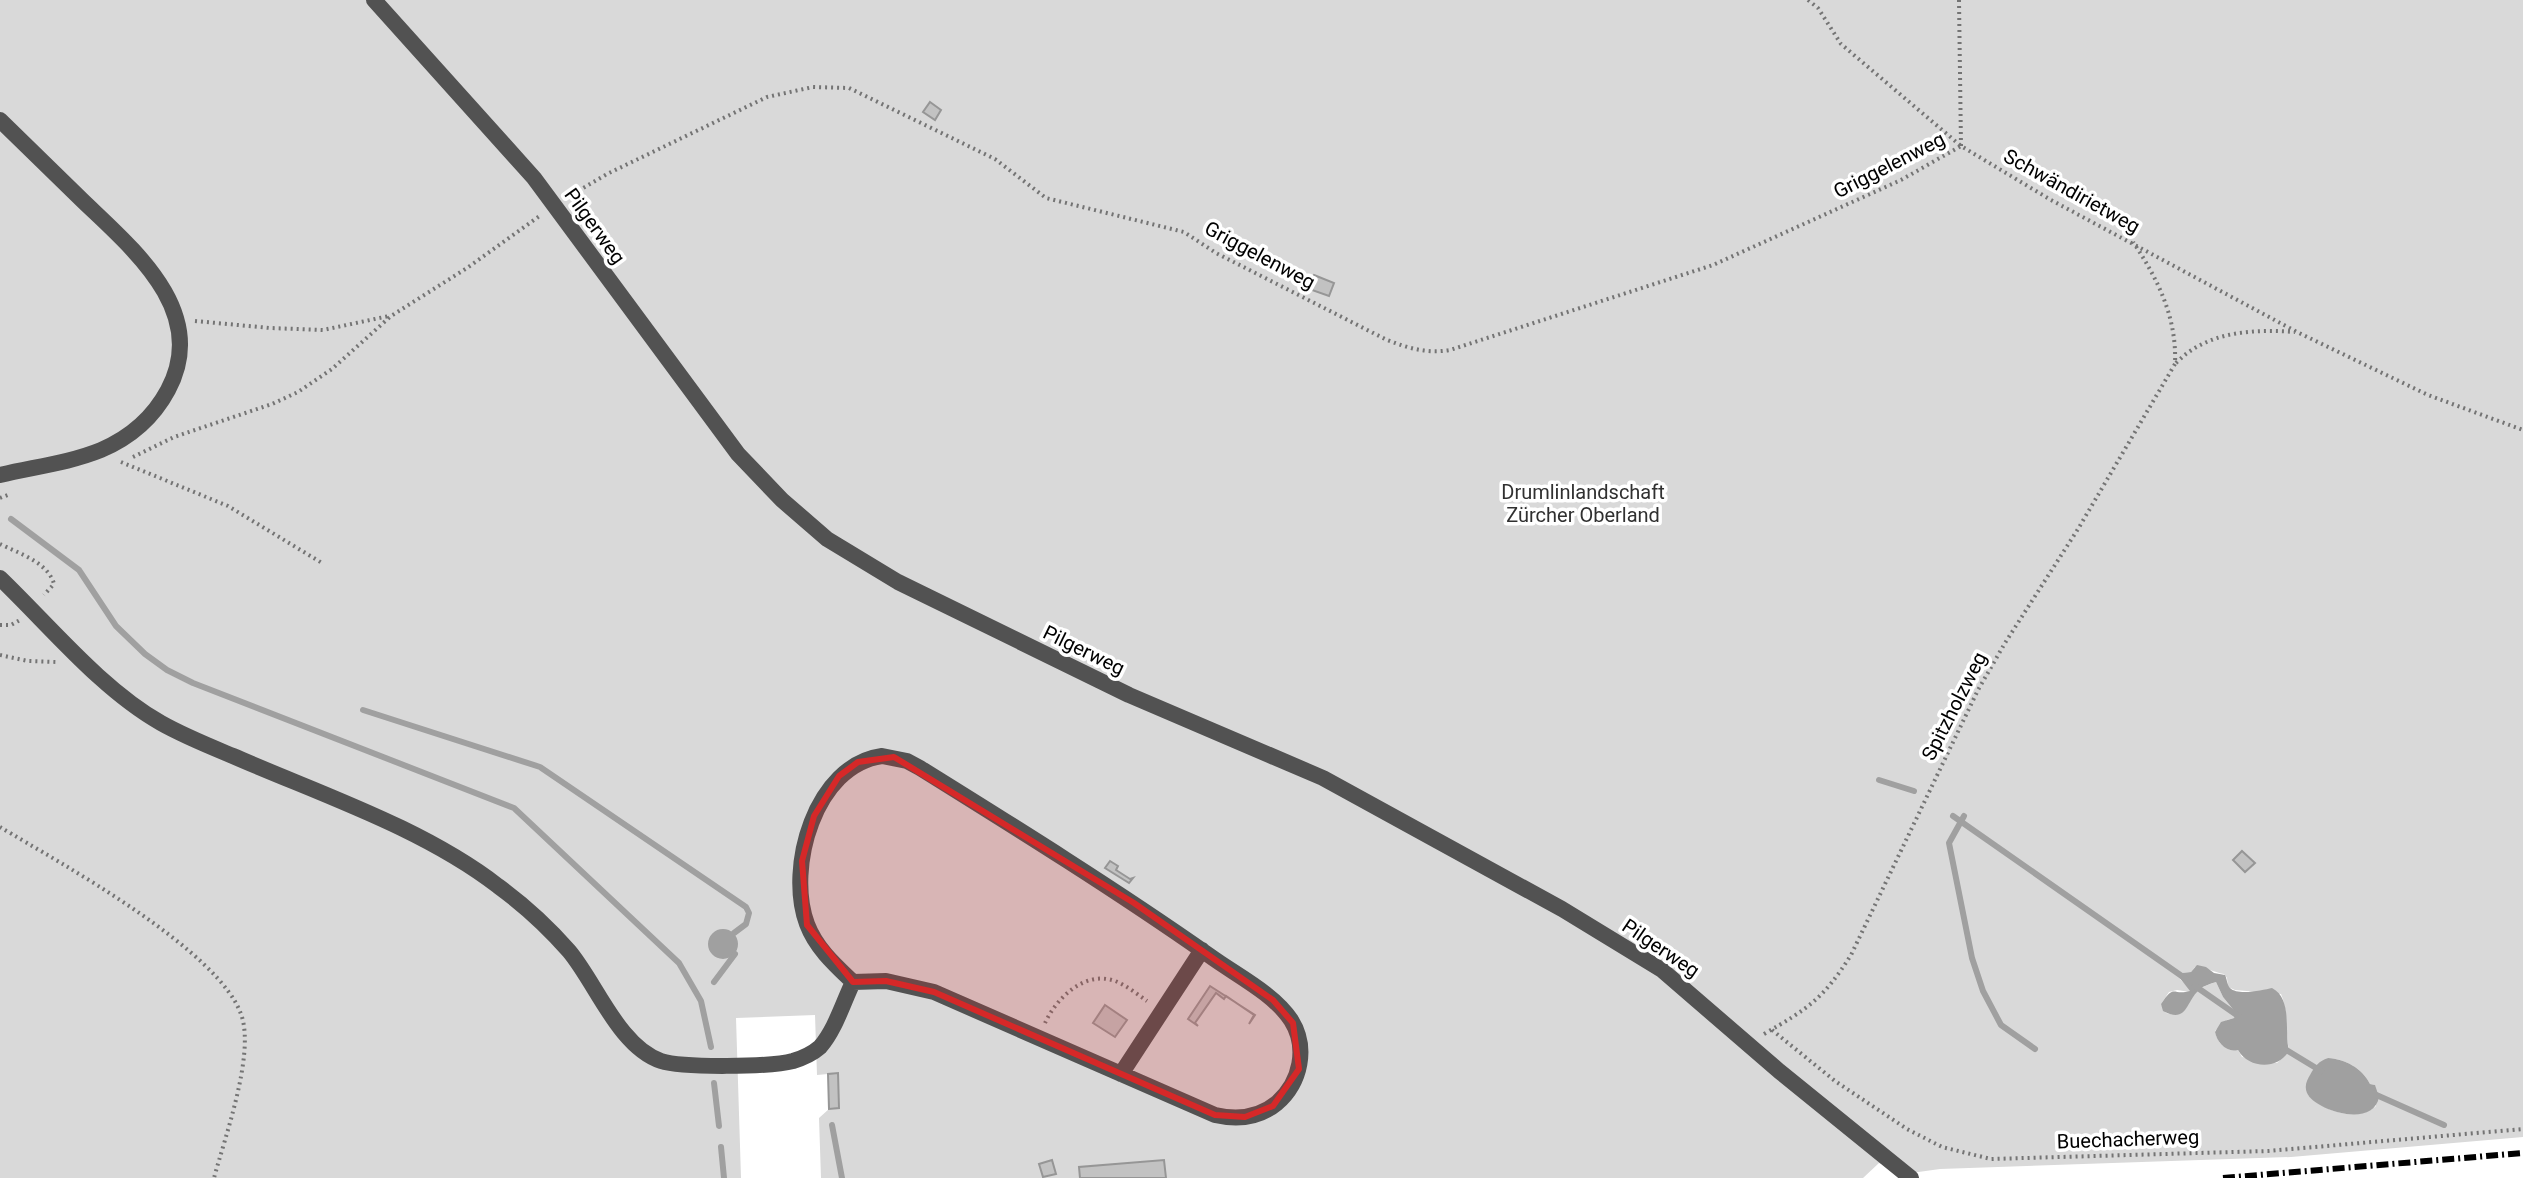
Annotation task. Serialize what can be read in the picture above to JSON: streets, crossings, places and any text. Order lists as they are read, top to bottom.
{
  "streets": {
    "street": ["Pilgerweg"],
    "path": [
      "Griggelenweg",
      "Schwändirietweg",
      "Spitzholzweg",
      "Buechacherweg"
    ]
  },
  "crossings": [
    ["Griggelenweg", "Schwändirietweg"],
    ["Griggelenweg", "Pilgerweg"],
    ["Schwändirietweg", "Spitzholzweg"],
    ["Pilgerweg", "Spitzholzweg"],
    ["Spitzholzweg", "Buechacherweg"]
  ],
  "parks": ["Drumlinlandschaft Zürcher Oberland"]
}
